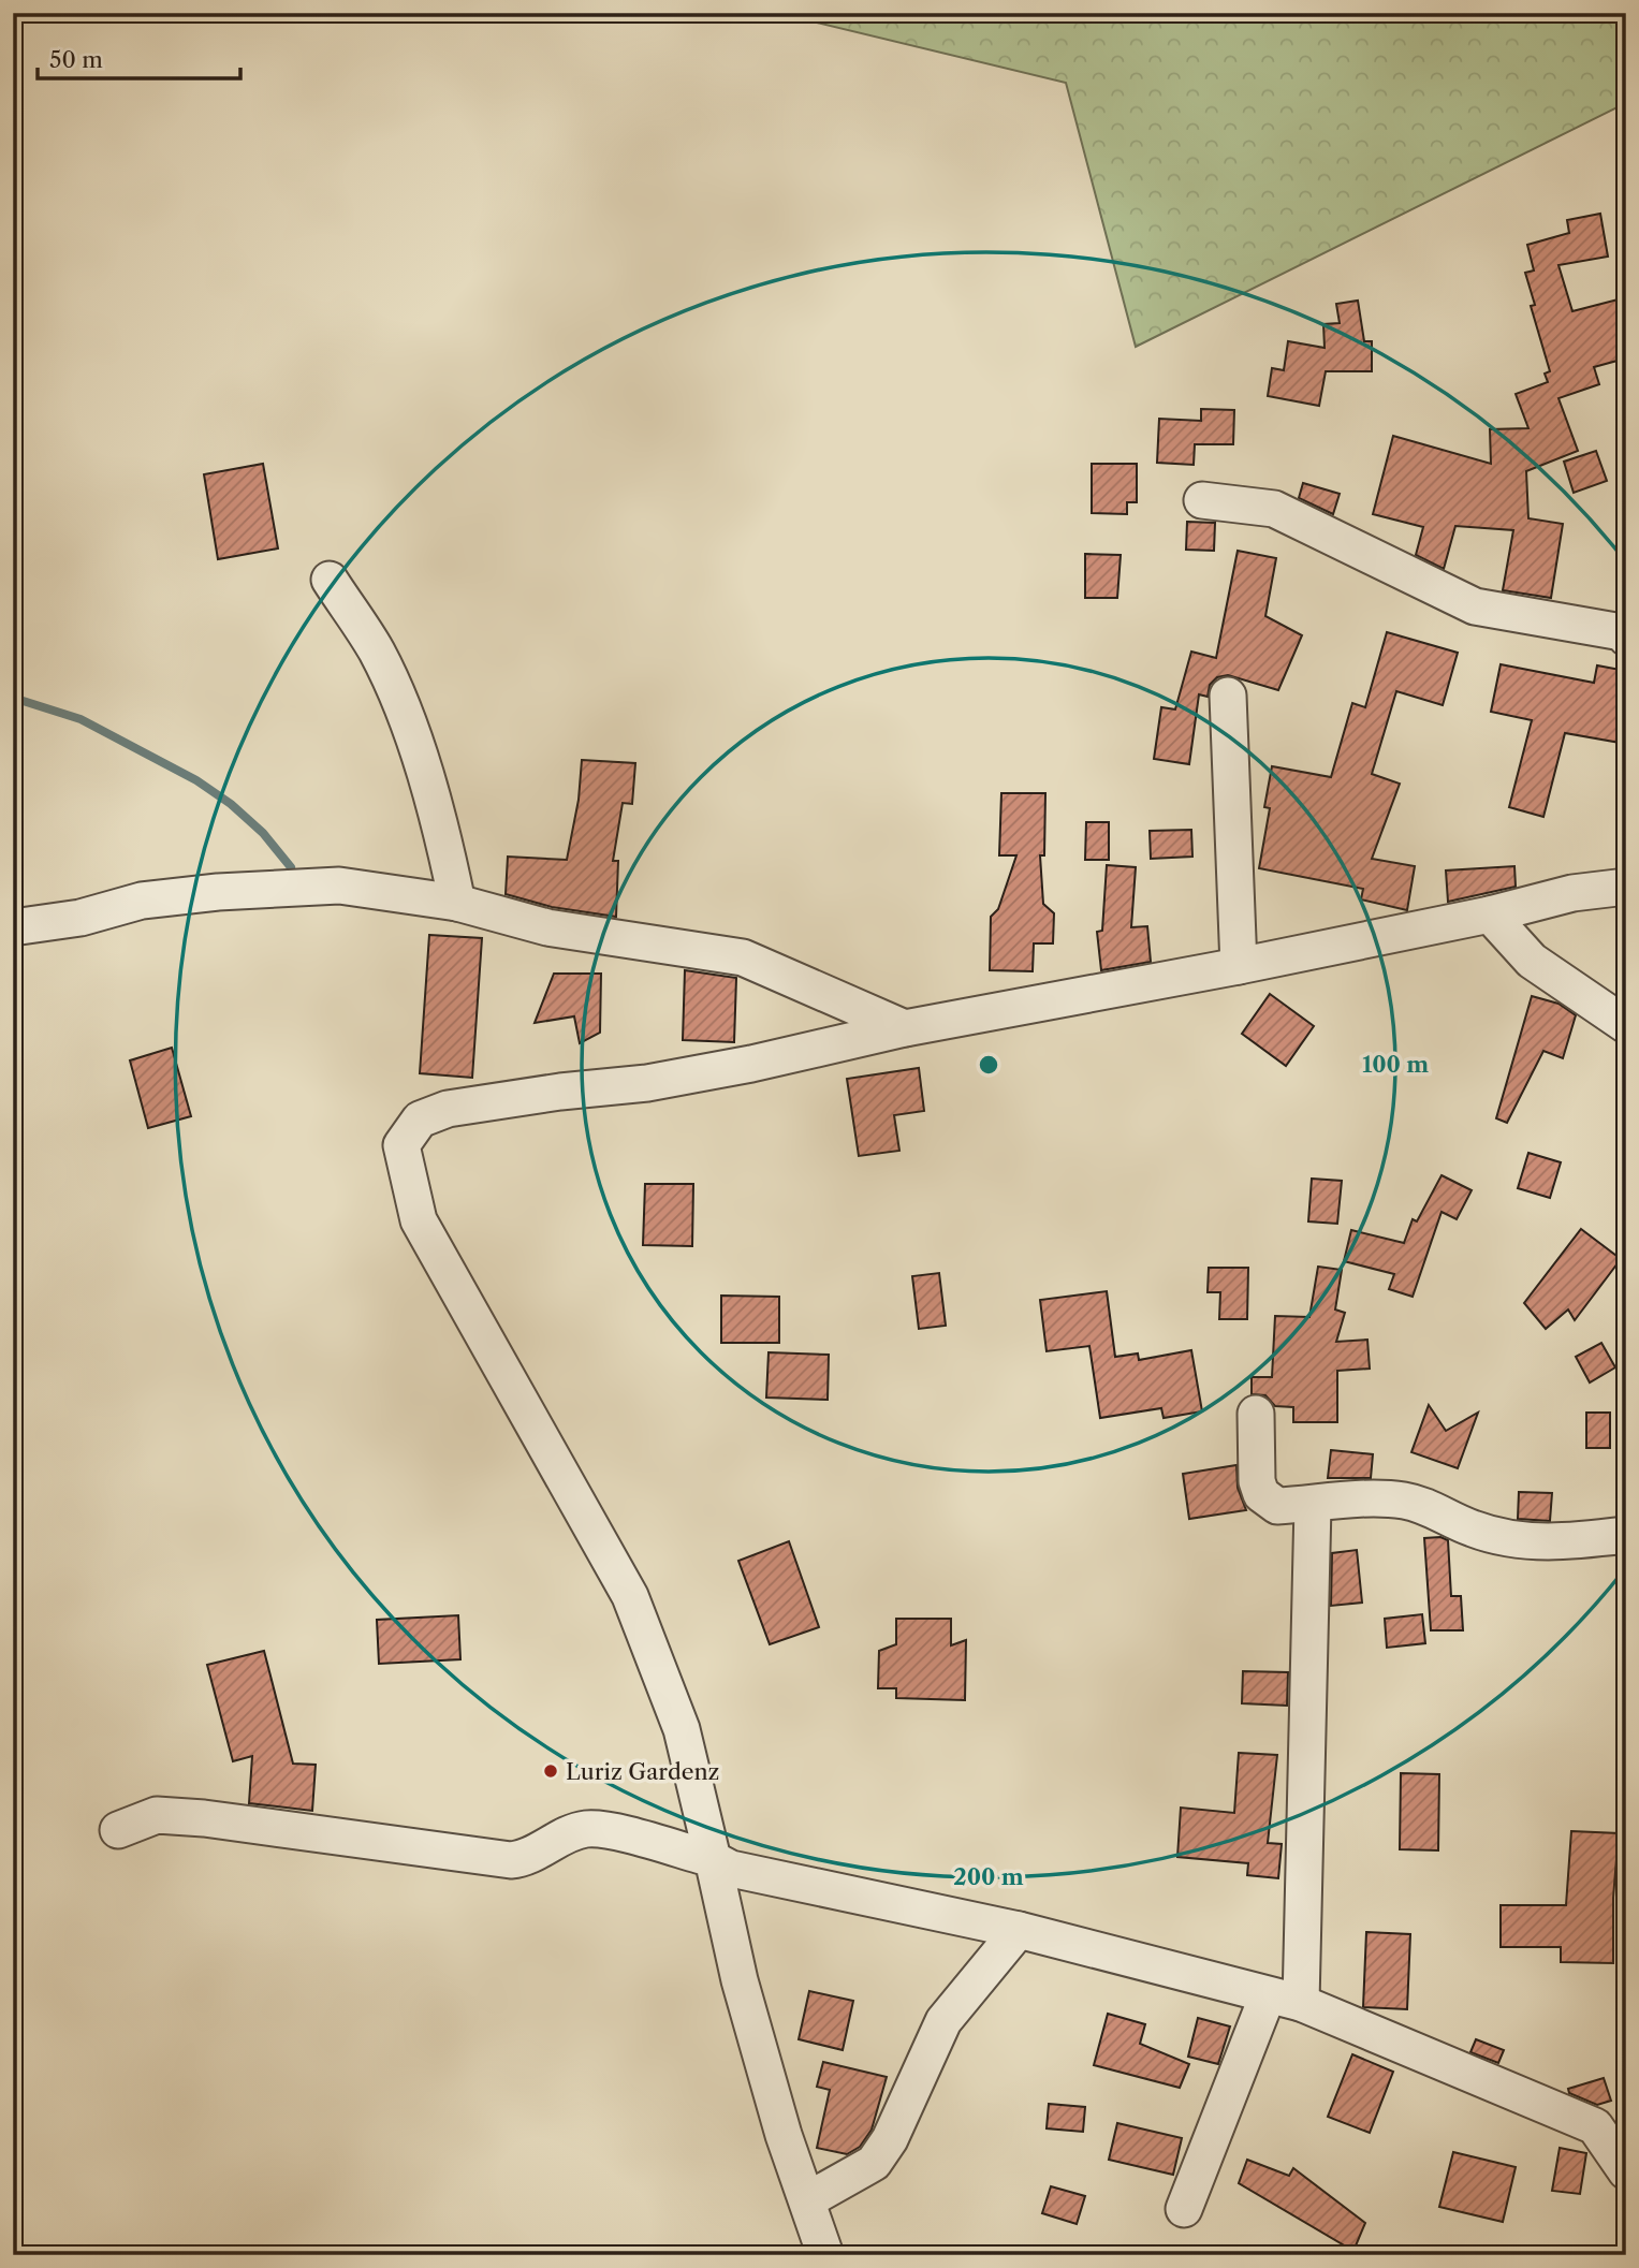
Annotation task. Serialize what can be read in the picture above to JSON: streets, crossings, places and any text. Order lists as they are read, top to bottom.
{
  "places": ["Luriz Gardenz"],
  "scale_bar": "50 m",
  "rings": ["100 m", "200 m"]
}
